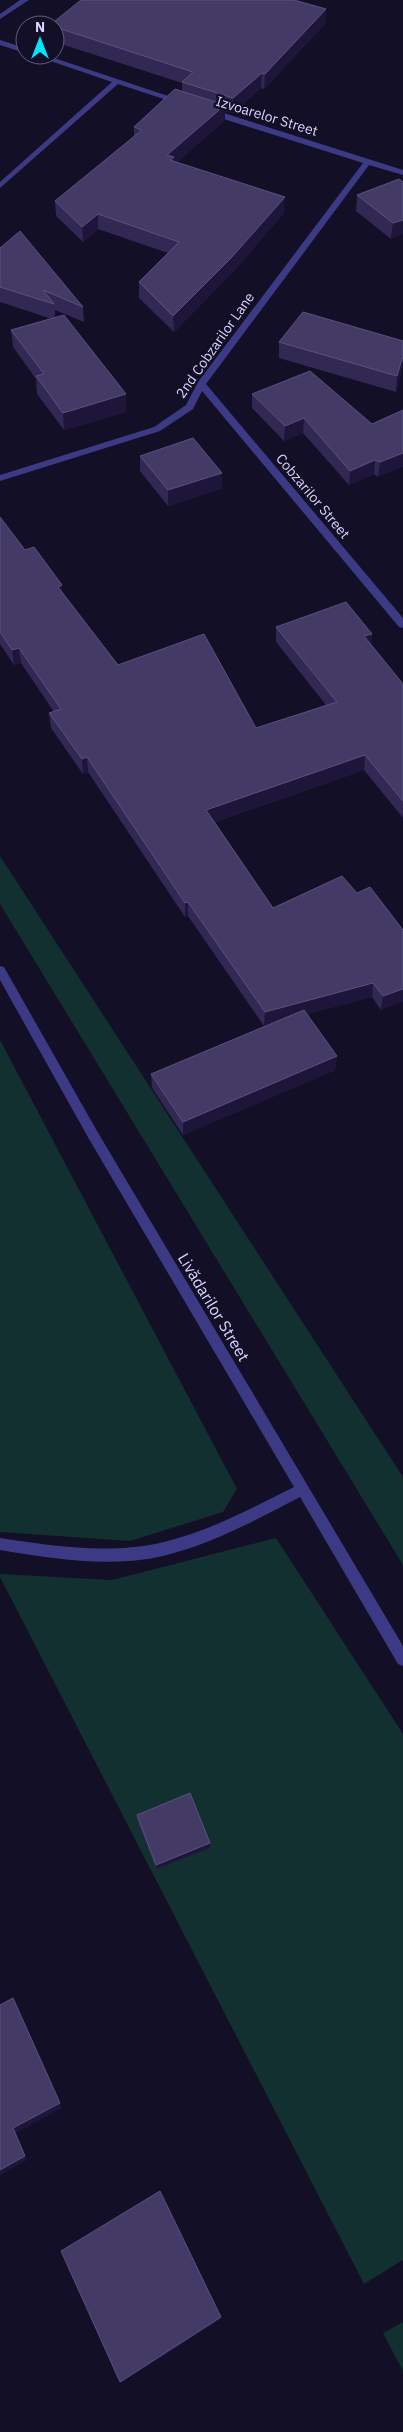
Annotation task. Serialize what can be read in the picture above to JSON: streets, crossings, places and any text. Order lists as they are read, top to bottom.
{
  "streets": {
    "street": [
      "Izvoarelor Street",
      "2nd Cobzarilor Lane",
      "Cobzarilor Street",
      "Livădarilor Street"
    ]
  },
  "crossings": [
    ["Izvoarelor Street", "2nd Cobzarilor Lane"],
    ["2nd Cobzarilor Lane", "Cobzarilor Street"]
  ],
  "north": "top"
}
